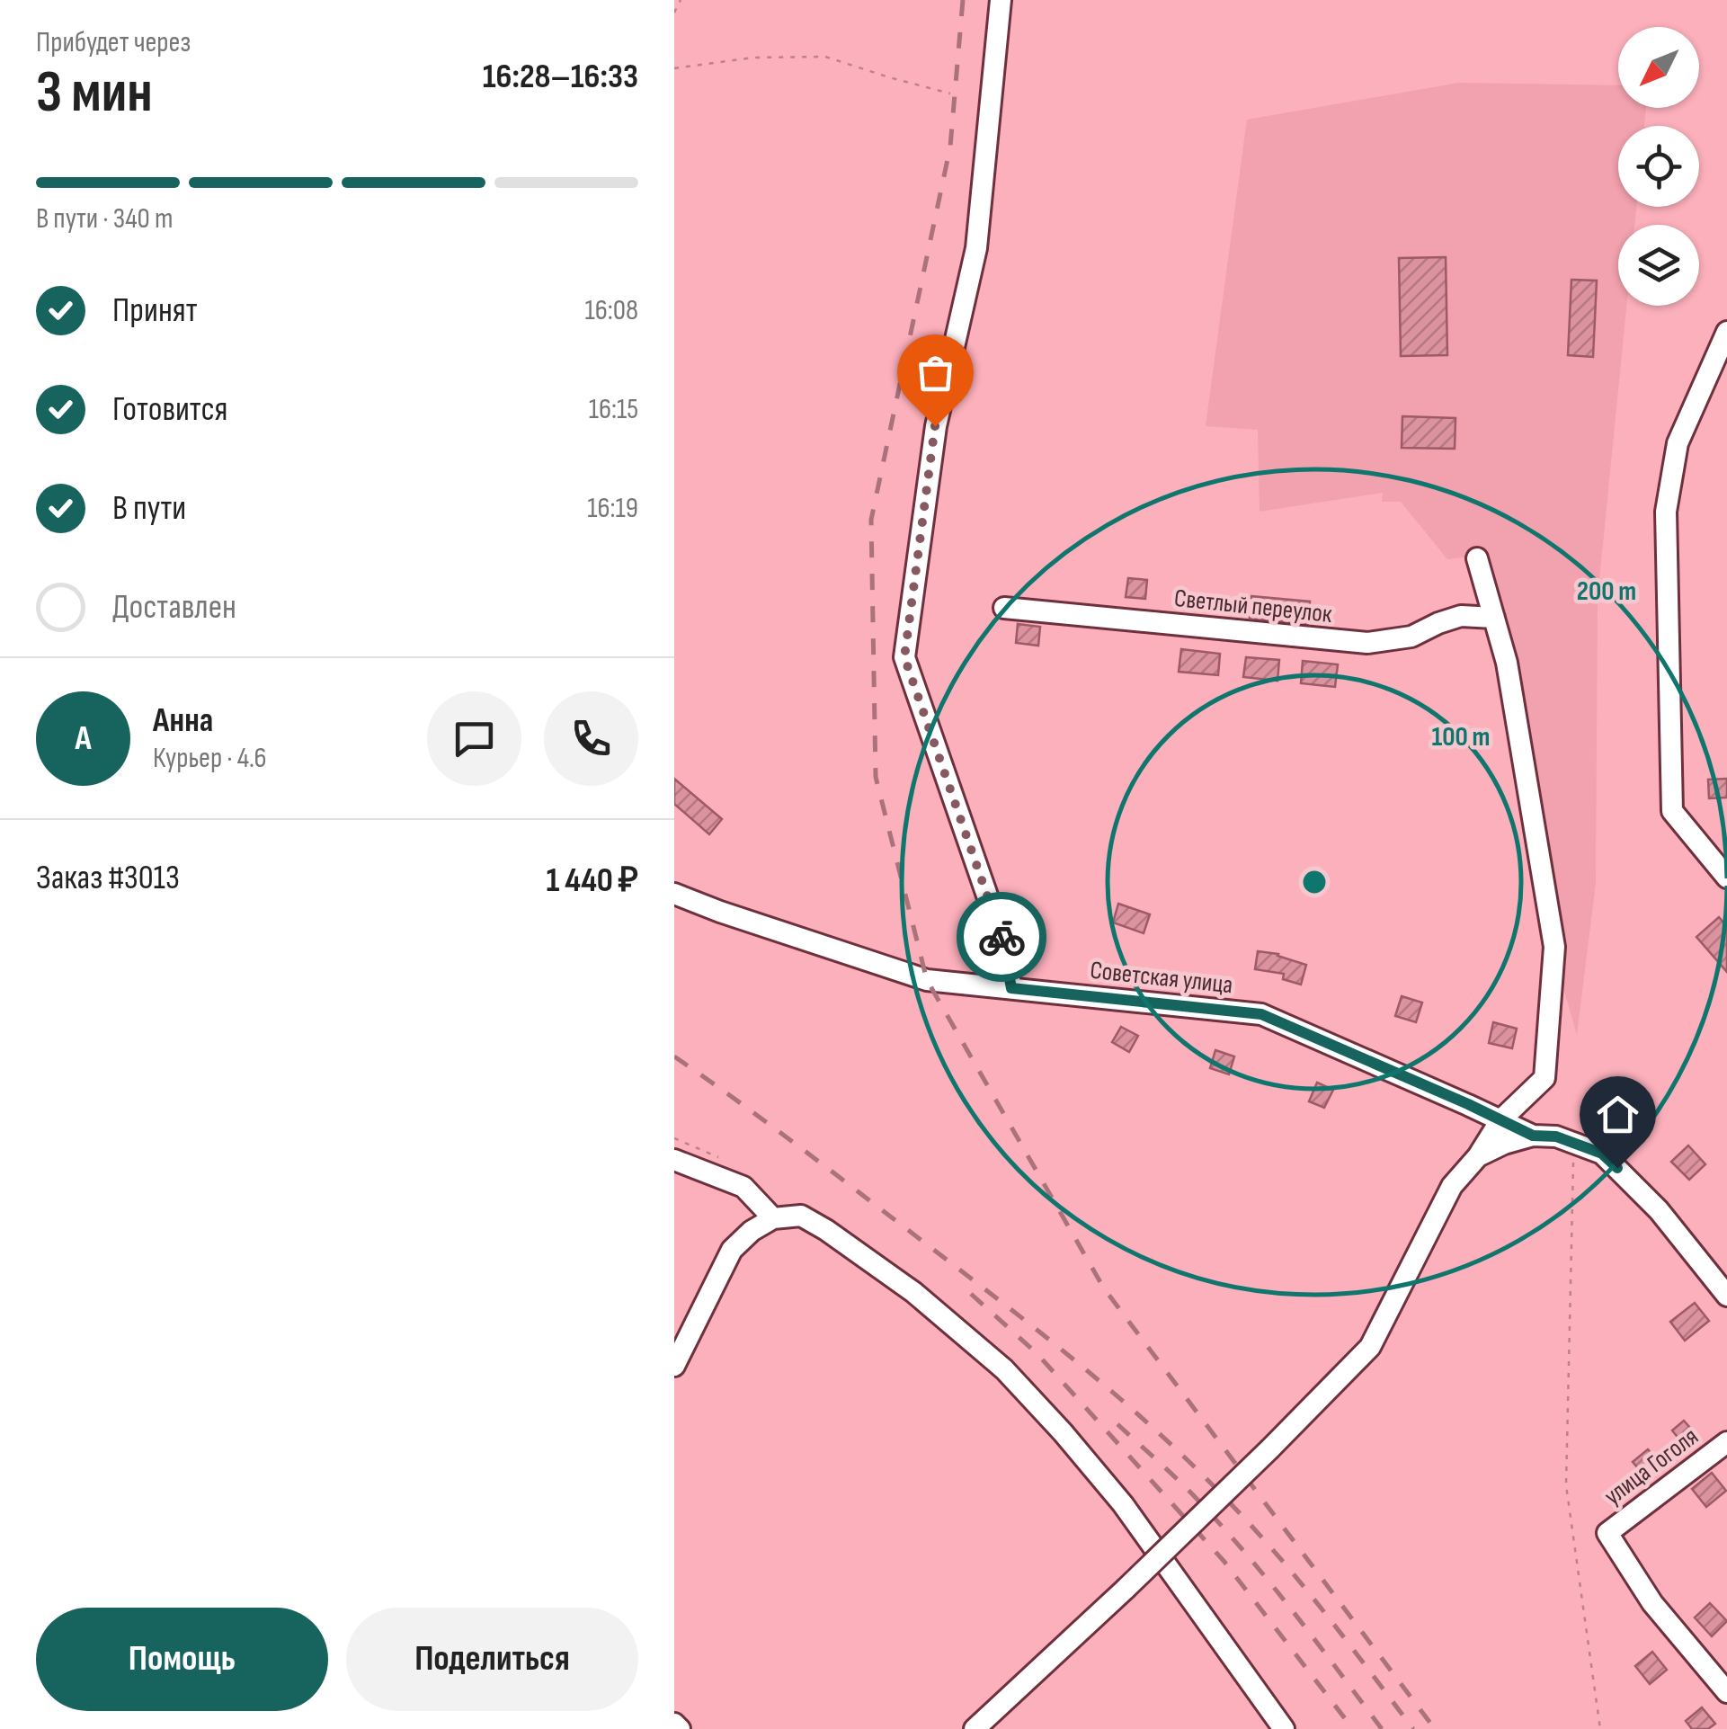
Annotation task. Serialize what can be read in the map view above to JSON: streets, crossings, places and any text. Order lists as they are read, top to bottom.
{
  "streets": {
    "street": ["Светлый переулок", "Советская улица", "улица Гоголя"]
  },
  "north": "bottom left",
  "page": {
    "heading": ["3 мин", "Прибудет через", "16:28–16:33"],
    "panel": [
      "Анна",
      "Курьер · 4.6",
      "Заказ #3013",
      "1 440 ₽"
    ],
    "bar": "В пути · 340 m",
    "list": [
      ["Принят", "16:08"],
      ["Готовится", "16:15"],
      ["В пути", "16:19"],
      "Доставлен"
    ],
    "round": "А",
    "buttons": ["Помощь", "Поделиться"]
  },
  "rings": ["200 m", "100 m"]
}
